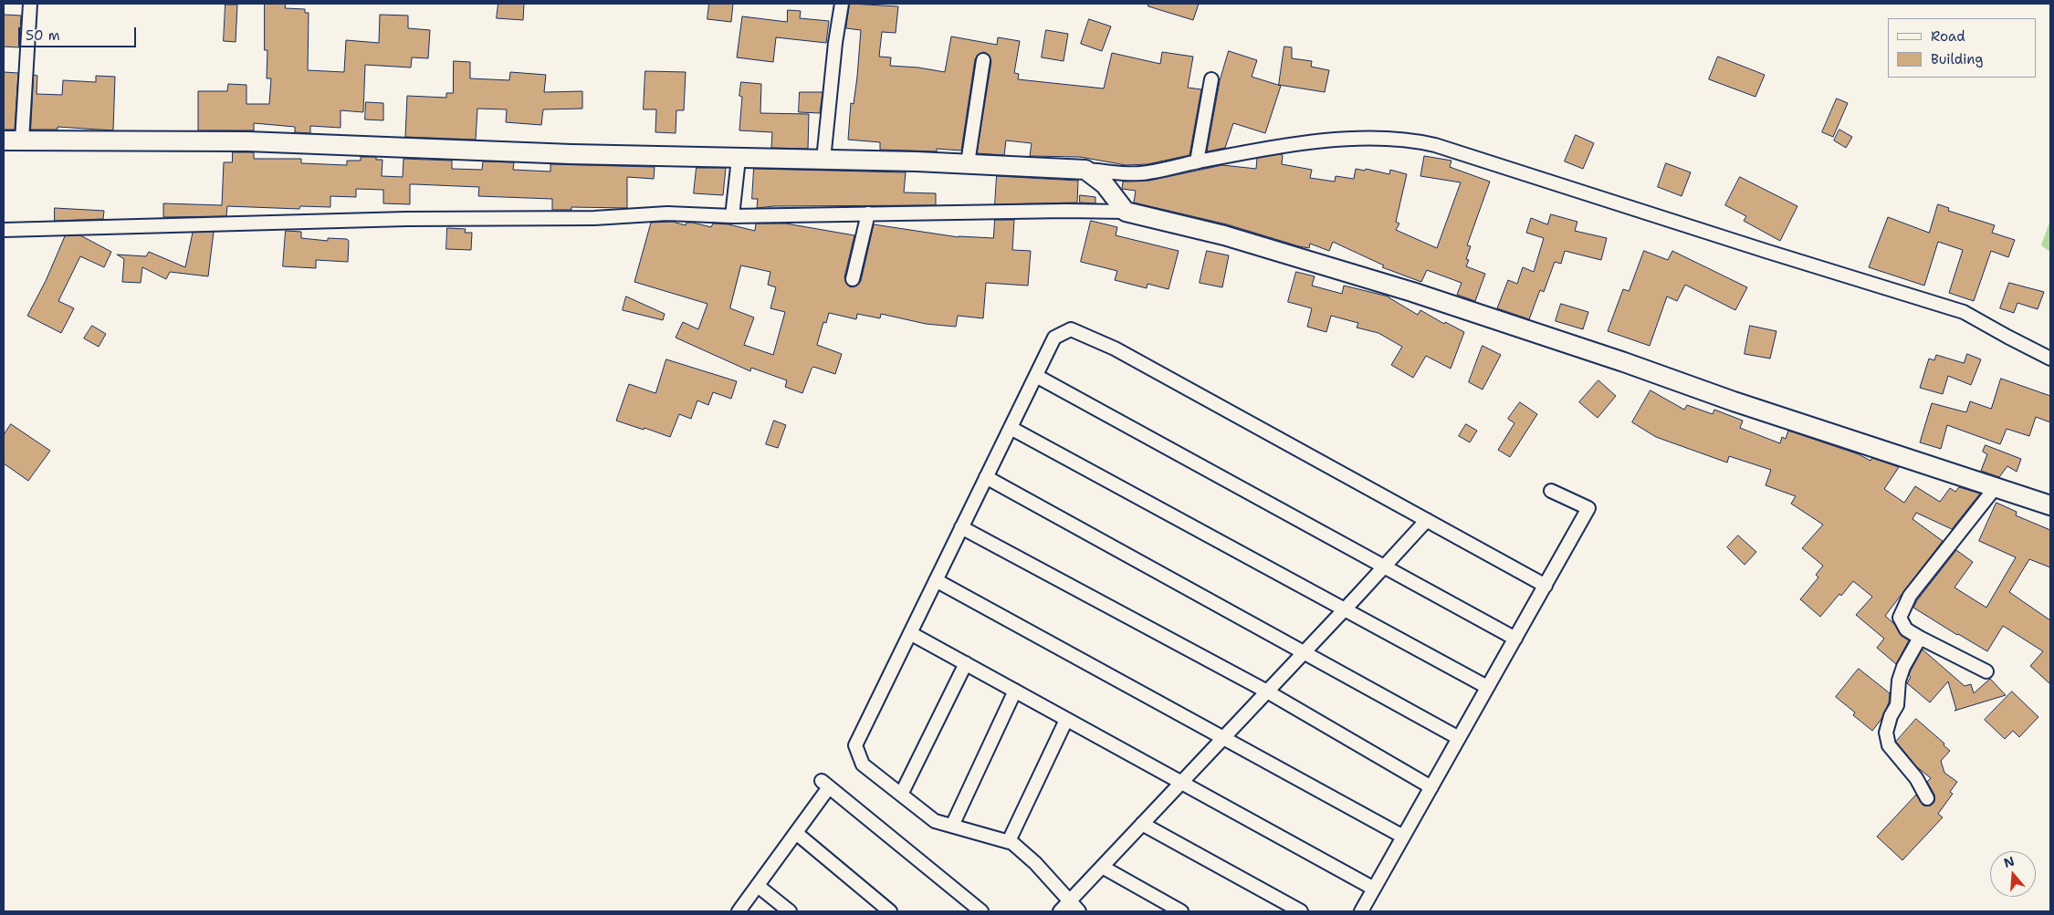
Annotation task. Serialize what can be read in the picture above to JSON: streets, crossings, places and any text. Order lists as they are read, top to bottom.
{
  "legend": ["Road", "Building"],
  "scale_bar": "50 m",
  "north": "top"
}
